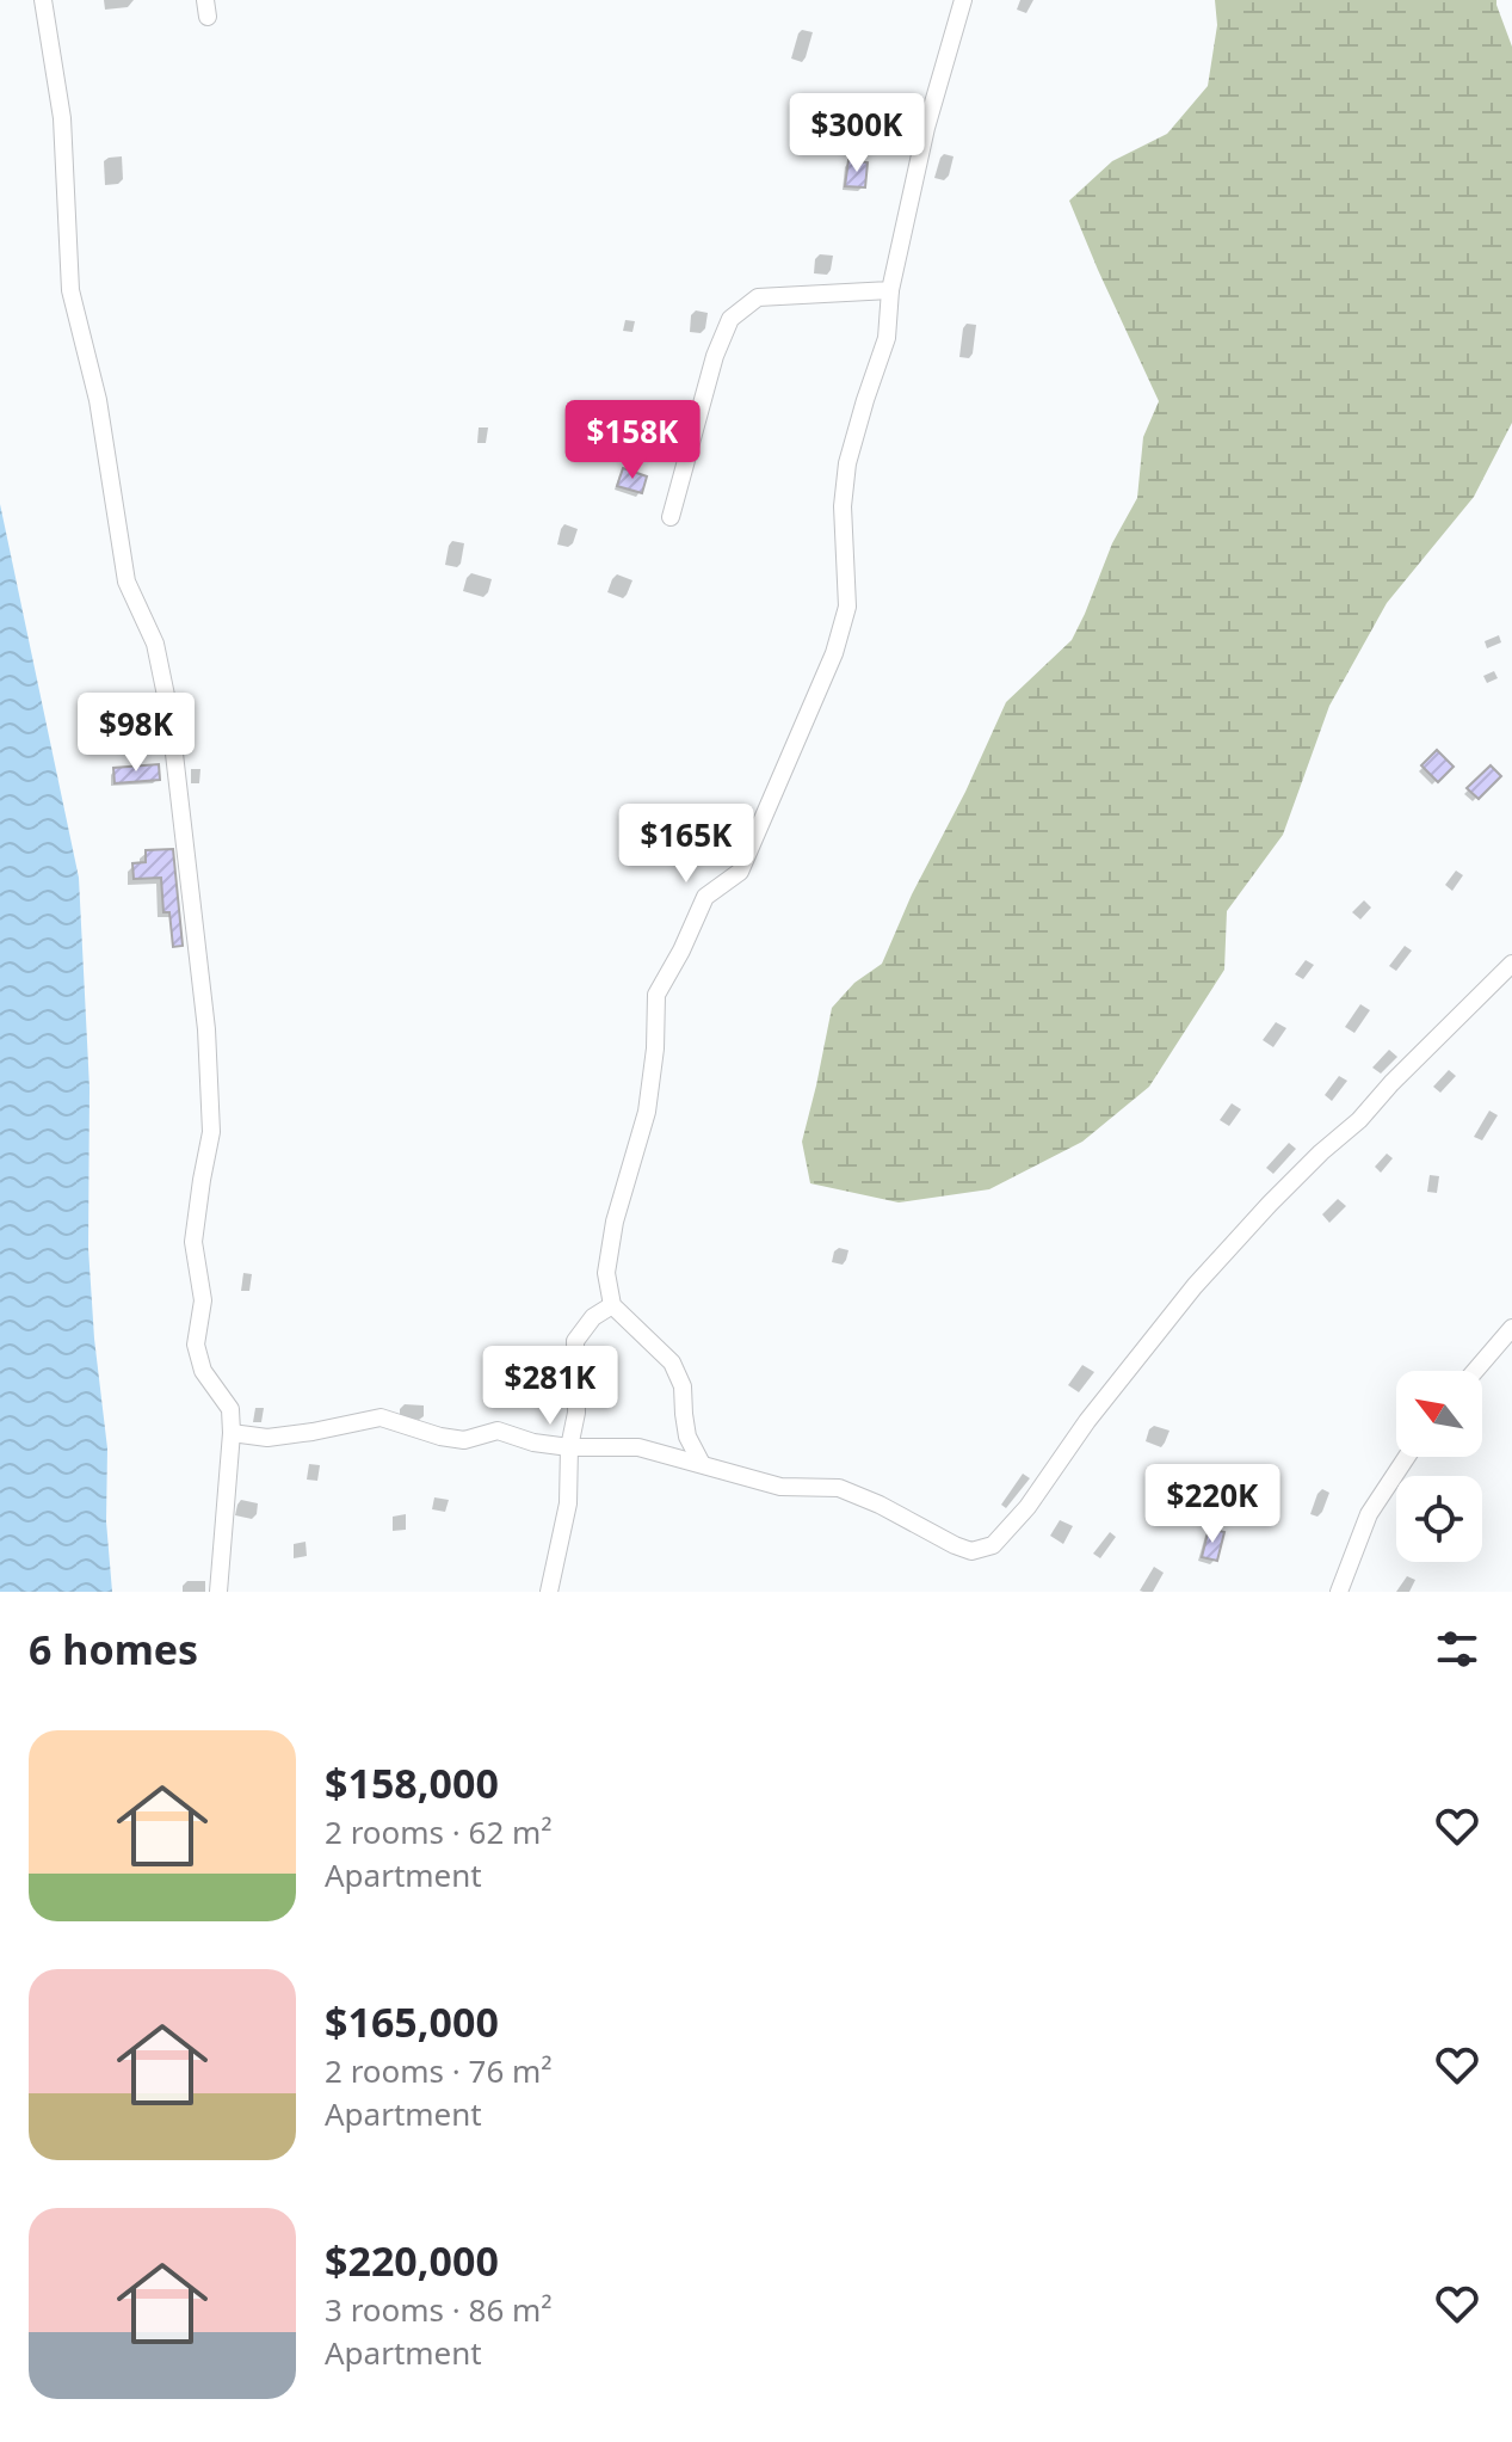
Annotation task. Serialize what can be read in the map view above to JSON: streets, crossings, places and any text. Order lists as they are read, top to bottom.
{
  "north": "top left",
  "page": {
    "price": [
      "$300K",
      "$158K",
      "$98K",
      "$165K",
      "$281K",
      "$220K"
    ],
    "heading": "6 homes",
    "list": [
      {
        "name": "$158,000",
        "note": "2 rooms · 62 m² · Apartment"
      },
      {
        "name": "$165,000",
        "note": "2 rooms · 76 m² · Apartment"
      },
      {
        "name": "$220,000",
        "note": "3 rooms · 86 m² · Apartment"
      }
    ]
  }
}
